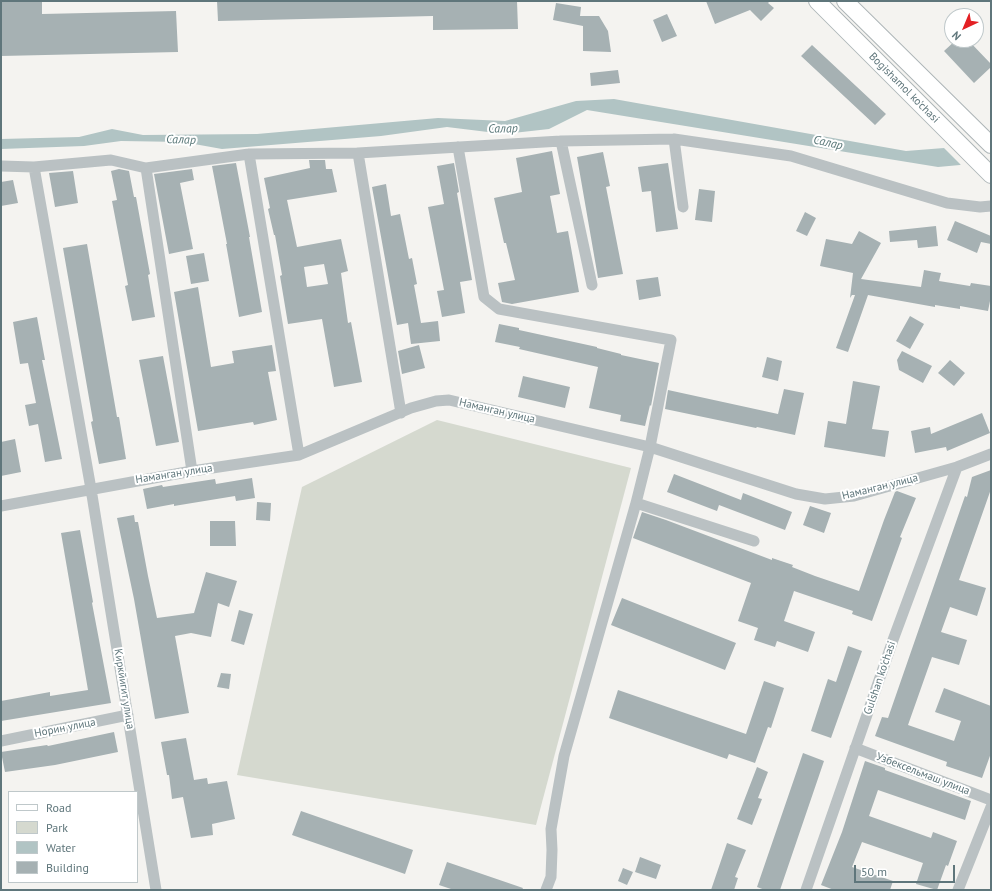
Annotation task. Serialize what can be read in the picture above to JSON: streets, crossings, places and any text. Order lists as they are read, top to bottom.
{
  "streets": {
    "main road": ["Bogishamol ko'chasi"],
    "street": [
      "Наманган улица",
      "Gulshan ko'chasi",
      "Киркйигит улица",
      "Норин улица",
      "Узбексельмаш улица"
    ]
  },
  "crossings": [
    ["Наманган улица", "Gulshan ko'chasi"],
    ["Наманган улица", "Киркйигит улица"],
    ["Gulshan ko'chasi", "Узбексельмаш улица"],
    ["Киркйигит улица", "Норин улица"]
  ],
  "water": ["Салар"],
  "legend": [
    "Road",
    "Park",
    "Water",
    "Building"
  ],
  "scale_bar": "50 m",
  "north": "bottom left"
}
